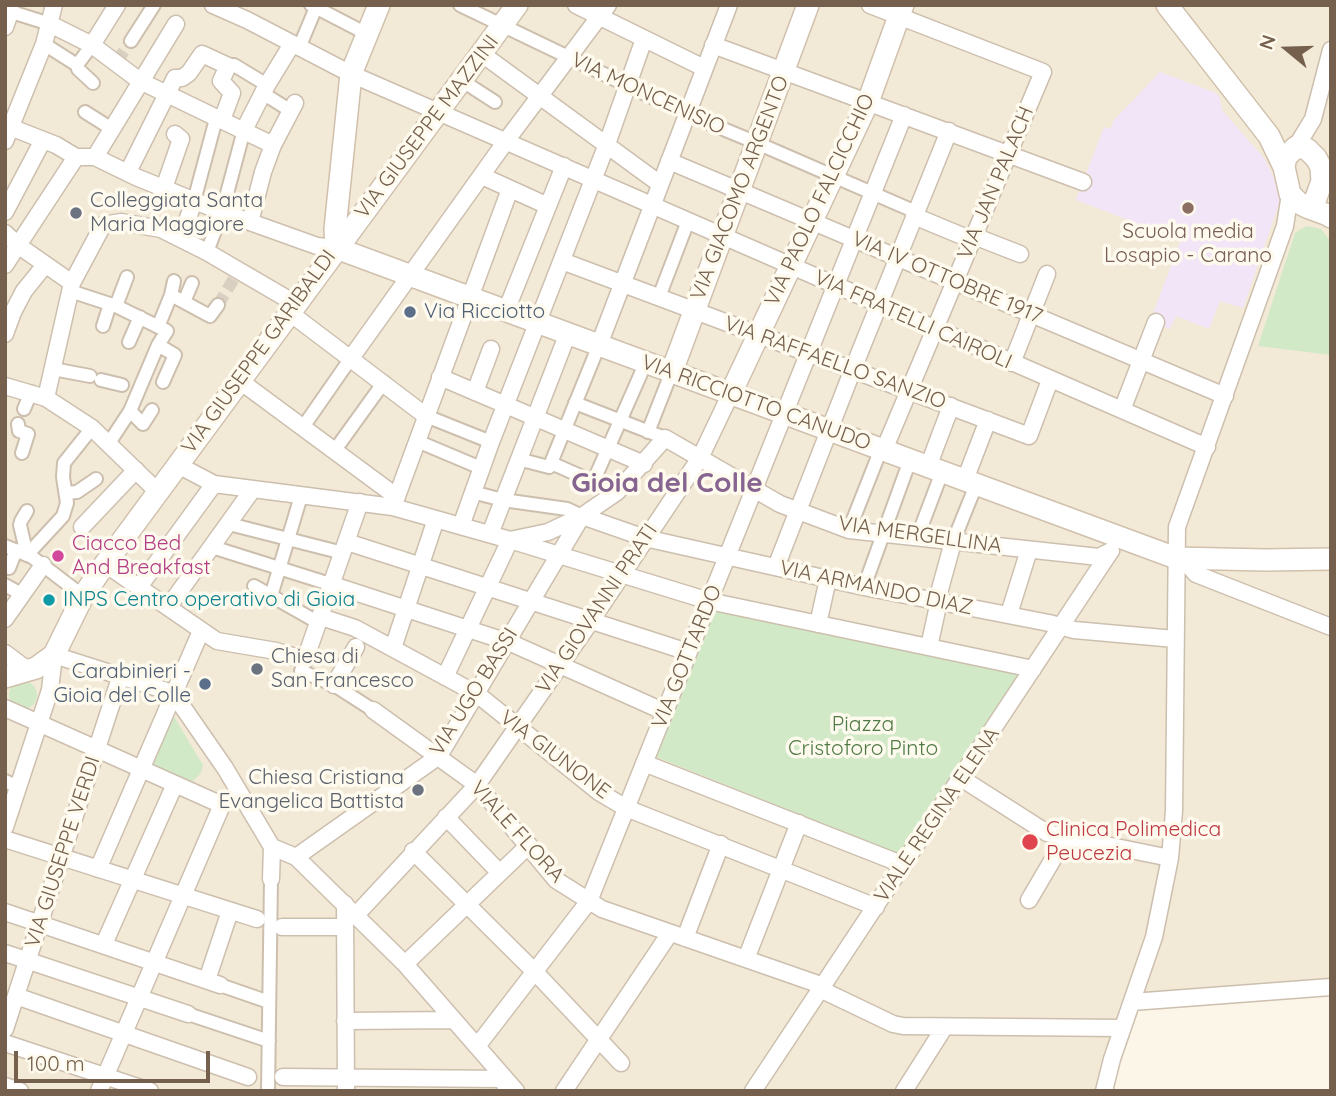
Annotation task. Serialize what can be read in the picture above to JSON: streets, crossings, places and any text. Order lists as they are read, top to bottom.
{
  "streets": {
    "main road": [
      "VIA GIUSEPPE MAZZINI",
      "VIA GIACOMO ARGENTO",
      "VIA PAOLO FALCICCHIO",
      "VIA GIUSEPPE GARIBALDI",
      "VIA RICCIOTTO CANUDO"
    ],
    "street": [
      "VIA MONCENISIO",
      "VIA JAN PALACH",
      "VIA IV OTTOBRE 1917",
      "VIA FRATELLI CAIROLI",
      "VIA RAFFAELLO SANZIO",
      "VIA MERGELLINA",
      "VIA ARMANDO DIAZ",
      "VIA GIOVANNI PRATI",
      "VIA GOTTARDO",
      "VIA UGO BASSI",
      "VIA GIUNONE",
      "VIALE REGINA ELENA",
      "VIALE FLORA",
      "VIA GIUSEPPE VERDI"
    ]
  },
  "crossings": [
    ["VIA MONCENISIO", "VIA GIUSEPPE MAZZINI"],
    ["VIA MONCENISIO", "VIA JAN PALACH"],
    ["VIA MONCENISIO", "VIA GIACOMO ARGENTO"],
    ["VIA MONCENISIO", "VIA PAOLO FALCICCHIO"],
    ["VIA MONCENISIO", "VIA GOTTARDO"],
    ["VIA GIUSEPPE MAZZINI", "VIA FRATELLI CAIROLI"],
    ["VIA GIUSEPPE MAZZINI", "VIA GIUSEPPE GARIBALDI"],
    ["VIA GIUSEPPE MAZZINI", "VIA RICCIOTTO CANUDO"],
    ["VIA JAN PALACH", "VIA PAOLO FALCICCHIO"],
    ["VIA JAN PALACH", "VIA IV OTTOBRE 1917"],
    ["VIA JAN PALACH", "VIA FRATELLI CAIROLI"],
    ["VIA JAN PALACH", "VIA RAFFAELLO SANZIO"],
    ["VIA JAN PALACH", "VIA RICCIOTTO CANUDO"],
    ["VIA GIACOMO ARGENTO", "VIA IV OTTOBRE 1917"],
    ["VIA GIACOMO ARGENTO", "VIA FRATELLI CAIROLI"],
    ["VIA GIACOMO ARGENTO", "VIA RAFFAELLO SANZIO"],
    ["VIA GIACOMO ARGENTO", "VIA RICCIOTTO CANUDO"],
    ["VIA PAOLO FALCICCHIO", "VIA IV OTTOBRE 1917"],
    ["VIA PAOLO FALCICCHIO", "VIA FRATELLI CAIROLI"],
    ["VIA PAOLO FALCICCHIO", "VIA RAFFAELLO SANZIO"],
    ["VIA PAOLO FALCICCHIO", "VIA RICCIOTTO CANUDO"],
    ["VIA PAOLO FALCICCHIO", "VIA GIOVANNI PRATI"],
    ["VIA IV OTTOBRE 1917", "VIA GOTTARDO"],
    ["VIA FRATELLI CAIROLI", "VIA GIUSEPPE GARIBALDI"],
    ["VIA FRATELLI CAIROLI", "VIA RAFFAELLO SANZIO"],
    ["VIA FRATELLI CAIROLI", "VIA GOTTARDO"],
    ["VIA GIUSEPPE GARIBALDI", "VIA RICCIOTTO CANUDO"],
    ["VIA RAFFAELLO SANZIO", "VIA GOTTARDO"],
    ["VIA RICCIOTTO CANUDO", "VIA MERGELLINA"],
    ["VIA RICCIOTTO CANUDO", "VIA GIOVANNI PRATI"],
    ["VIA RICCIOTTO CANUDO", "VIA GOTTARDO"],
    ["VIA RICCIOTTO CANUDO", "VIALE REGINA ELENA"],
    ["VIA MERGELLINA", "VIA GIOVANNI PRATI"],
    ["VIA MERGELLINA", "VIA GOTTARDO"],
    ["VIA MERGELLINA", "VIALE REGINA ELENA"],
    ["VIA ARMANDO DIAZ", "VIA GIOVANNI PRATI"],
    ["VIA ARMANDO DIAZ", "VIA GOTTARDO"],
    ["VIA ARMANDO DIAZ", "VIA UGO BASSI"],
    ["VIA ARMANDO DIAZ", "VIALE REGINA ELENA"],
    ["VIA GIOVANNI PRATI", "VIA GIUNONE"],
    ["VIA GIOVANNI PRATI", "VIALE FLORA"],
    ["VIA GOTTARDO", "VIA GIUNONE"],
    ["VIA GOTTARDO", "VIALE FLORA"],
    ["VIA UGO BASSI", "VIA GIUNONE"],
    ["VIA UGO BASSI", "VIALE FLORA"],
    ["VIA GIUNONE", "VIALE REGINA ELENA"],
    ["VIALE REGINA ELENA", "VIALE FLORA"]
  ],
  "districts": ["Gioia del Colle"],
  "parks": ["Piazza Cristoforo Pinto"],
  "places": [
    "Scuola media Losapio - Carano",
    "Colleggiata Santa Maria Maggiore",
    "Via Ricciotto",
    "Ciacco Bed And Breakfast",
    "INPS Centro operativo di Gioia",
    "Chiesa di San Francesco",
    "Carabinieri - Gioia del Colle",
    "Chiesa Cristiana Evangelica Battista",
    "Clinica Polimedica Peucezia"
  ],
  "scale_bar": "100 m",
  "north": "left"
}
